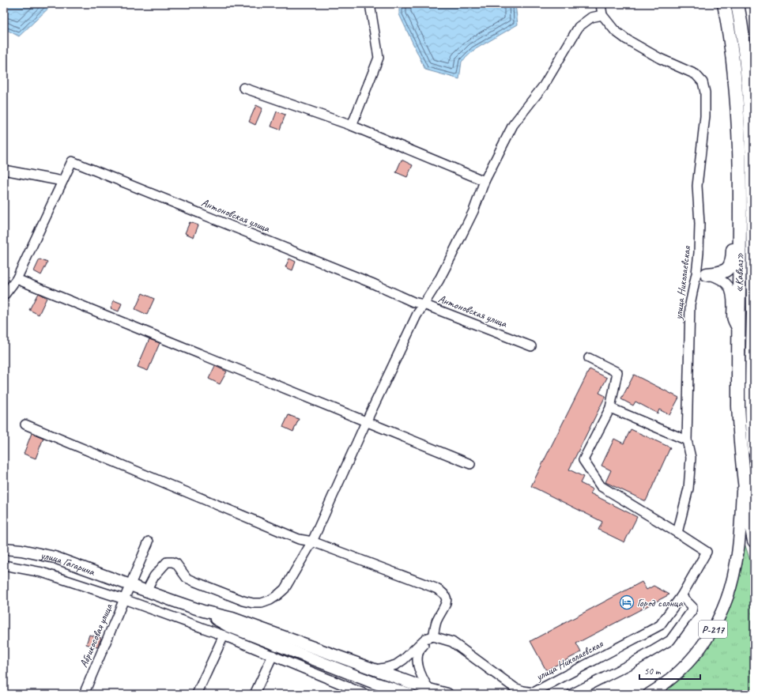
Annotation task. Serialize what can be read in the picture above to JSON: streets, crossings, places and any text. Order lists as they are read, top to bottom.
{
  "streets": {
    "highway": ["«Кавказ»"],
    "main road": ["улица Гагарина", "Р-217"],
    "street": ["Антоновская улица", "улица Николаевская", "Абрикосовая улица"]
  },
  "crossings": [
    ["«Кавказ»", "Р-217"],
    ["улица Гагарина", "Абрикосовая улица"]
  ],
  "places": {
    "hotel": ["Город солнца"]
  },
  "scale_bar": "50 m"
}
